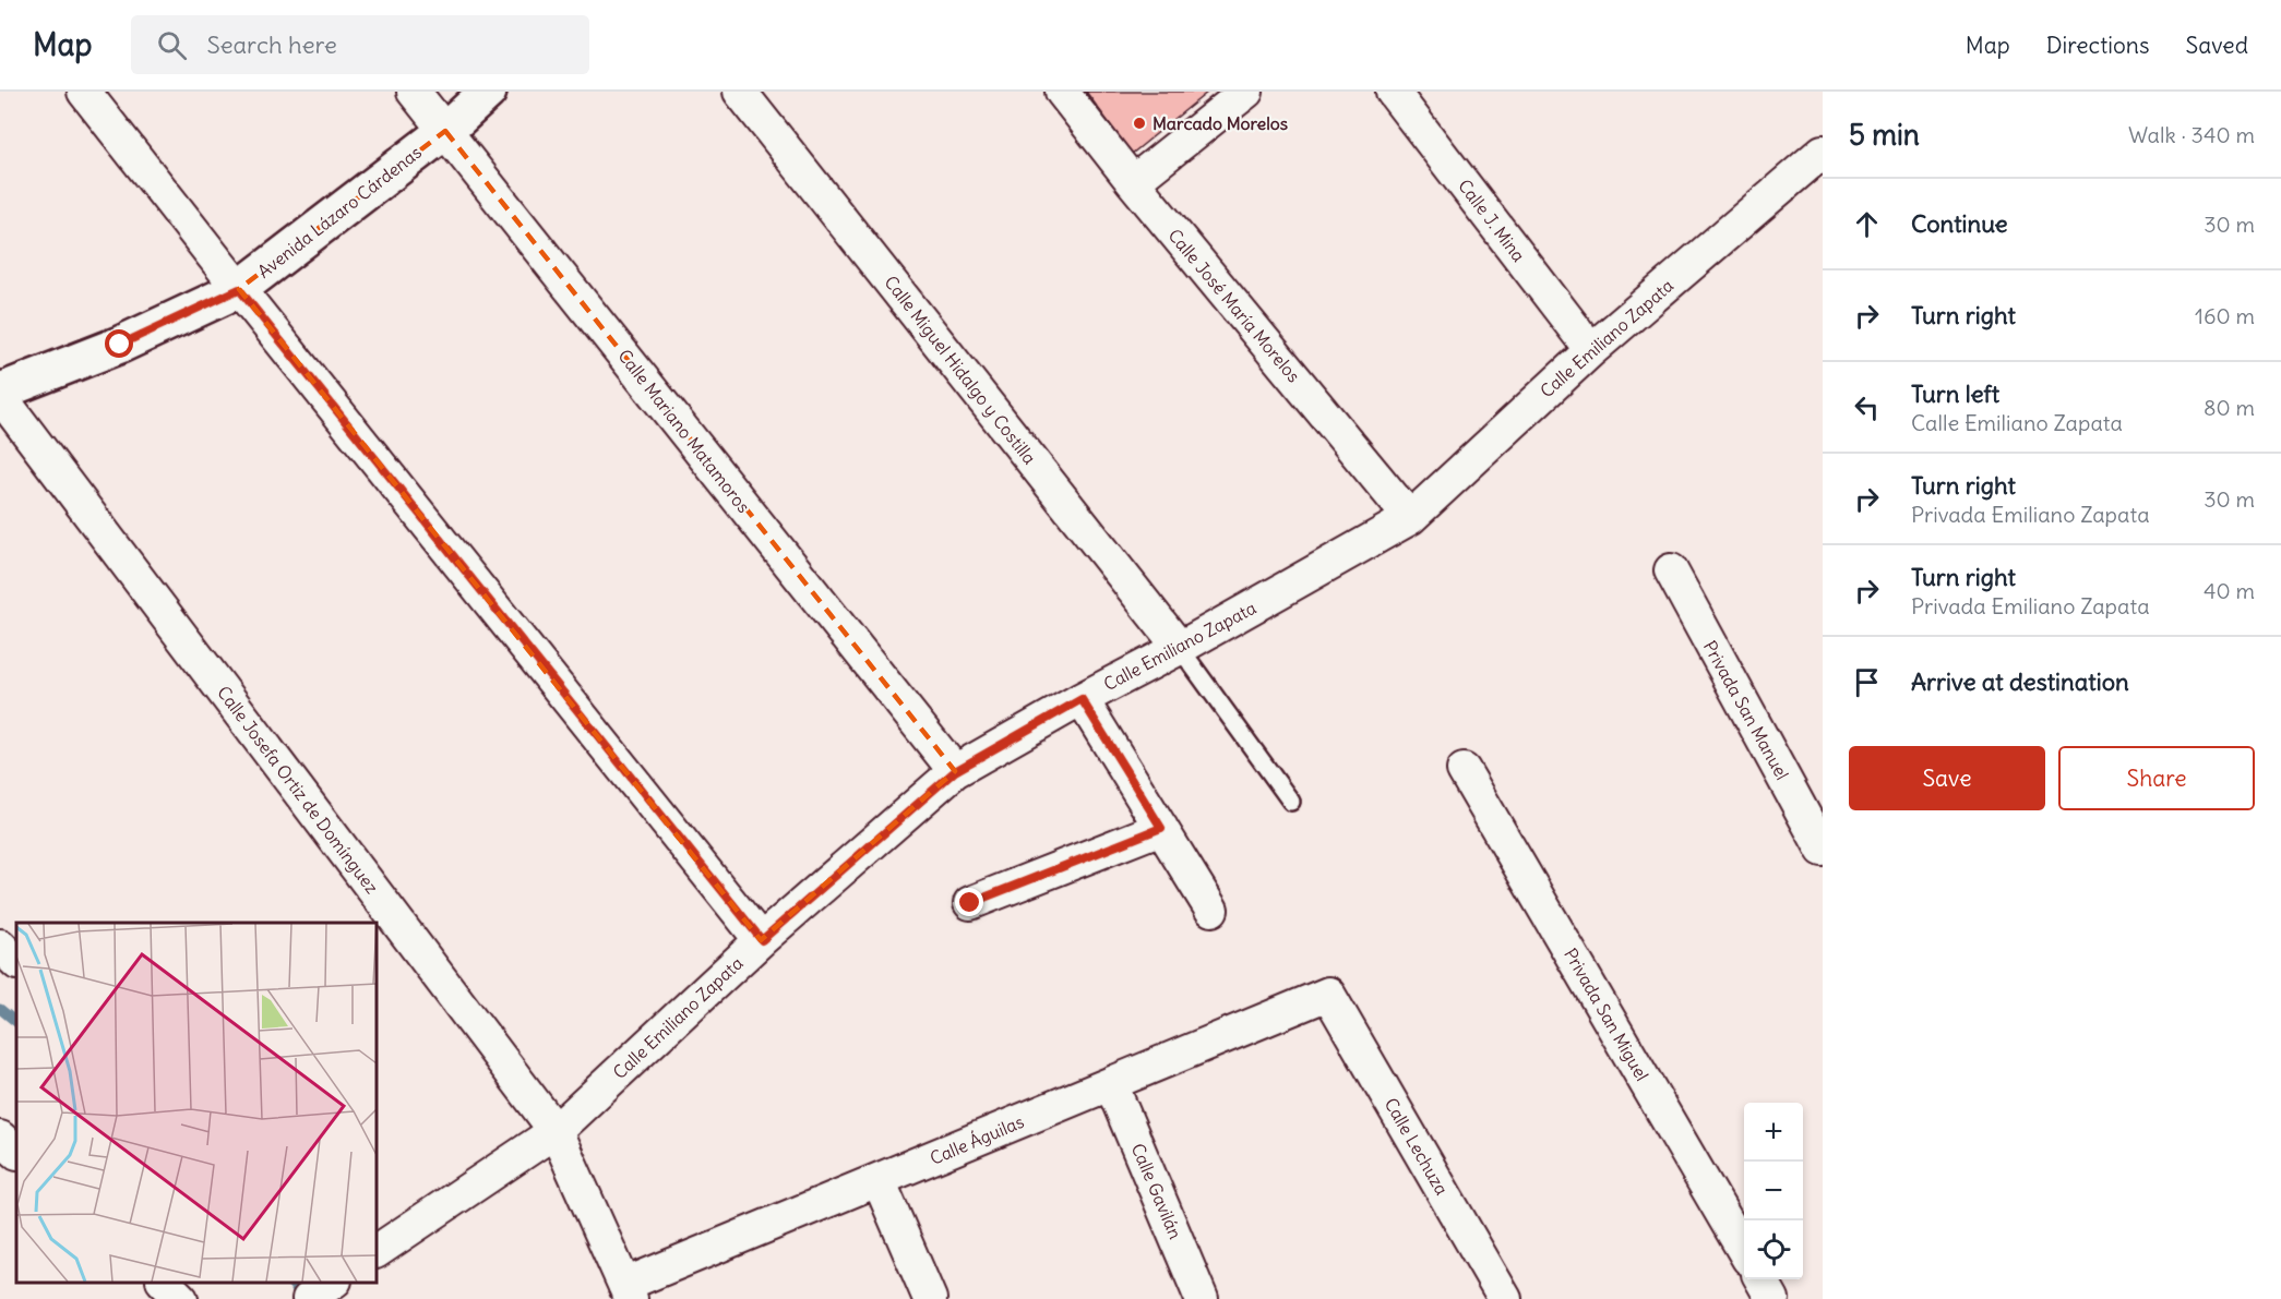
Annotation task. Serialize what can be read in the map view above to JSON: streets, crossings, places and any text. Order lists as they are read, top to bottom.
{
  "streets": {
    "street": [
      "Avenida Lázaro Cárdenas",
      "Calle J. Mina",
      "Calle José María Morelos",
      "Calle Emiliano Zapata",
      "Calle Miguel Hidalgo y Costilla",
      "Calle Mariano Matamoros",
      "Privada San Manuel",
      "Calle Josefa Ortiz de Domínguez",
      "Privada San Miguel",
      "Calle Águilas",
      "Calle Lechuza",
      "Calle Gavilán"
    ]
  },
  "crossings": [
    ["Avenida Lázaro Cárdenas", "Calle Mariano Matamoros"],
    ["Avenida Lázaro Cárdenas", "Calle Josefa Ortiz de Domínguez"],
    ["Calle J. Mina", "Calle Emiliano Zapata"],
    ["Calle José María Morelos", "Calle Emiliano Zapata"],
    ["Calle Emiliano Zapata", "Calle Miguel Hidalgo y Costilla"],
    ["Calle Emiliano Zapata", "Calle Mariano Matamoros"],
    ["Calle Emiliano Zapata", "Calle Josefa Ortiz de Domínguez"],
    ["Calle Josefa Ortiz de Domínguez", "Calle Águilas"],
    ["Calle Águilas", "Calle Lechuza"],
    ["Calle Águilas", "Calle Gavilán"]
  ],
  "places": ["Marcado Morelos"],
  "page": {
    "header": "Map",
    "search": "Search here",
    "nav": ["Map", "Directions", "Saved"],
    "heading": ["5 min", "Walk · 340 m"],
    "list": [
      ["Continue", "30 m"],
      ["Turn right", "160 m"],
      ["Turn left", "Calle Emiliano Zapata", "80 m"],
      ["Turn right", "Privada Emiliano Zapata", "30 m"],
      ["Turn right", "Privada Emiliano Zapata", "40 m"],
      "Arrive at destination"
    ],
    "buttons": ["Save", "Share"],
    "map_buttons": ["+", "−"]
  }
}
